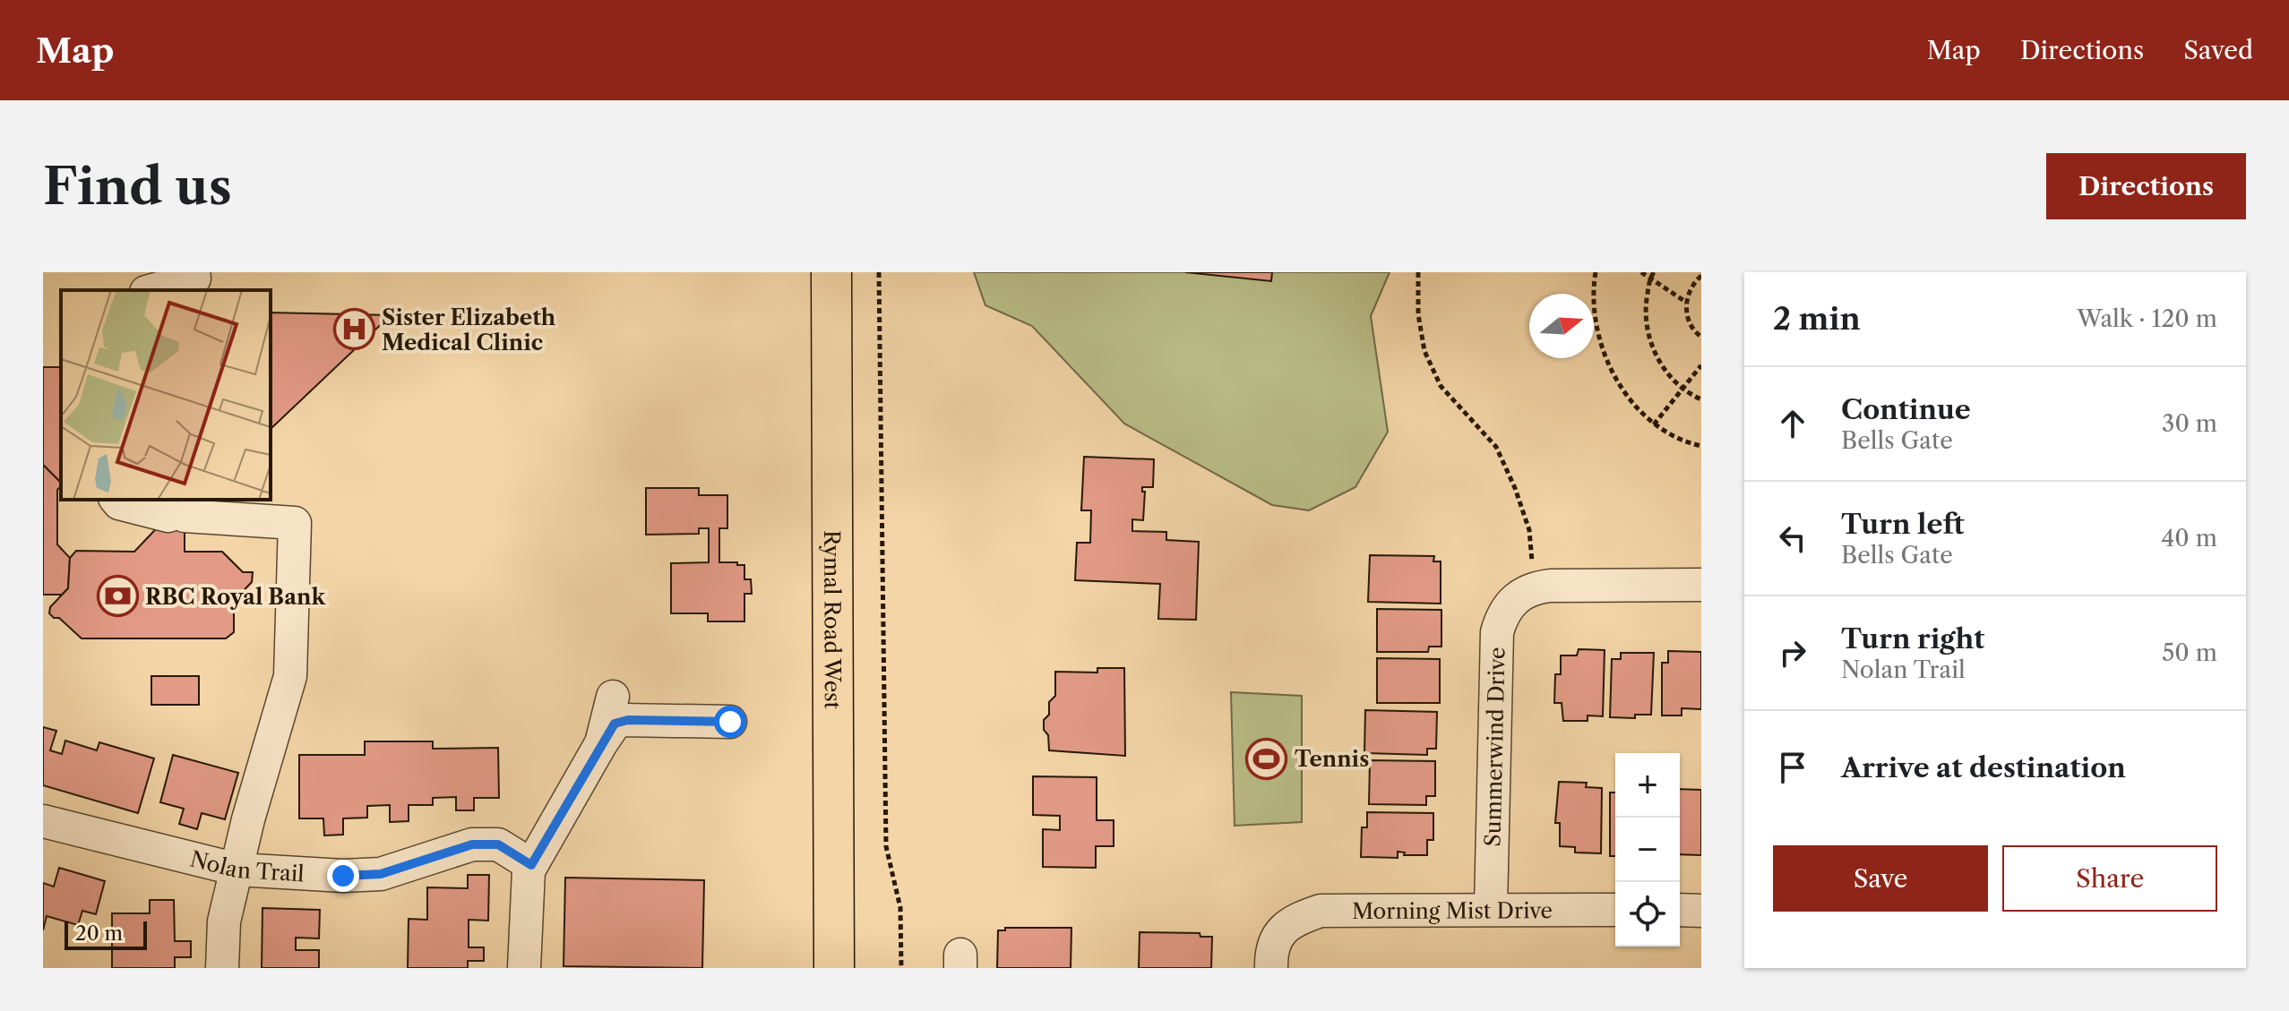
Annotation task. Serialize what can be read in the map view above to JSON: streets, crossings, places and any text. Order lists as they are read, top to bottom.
{
  "streets": {
    "main road": ["Rymal Road West"],
    "street": ["Summerwind Drive", "Nolan Trail", "Morning Mist Drive"]
  },
  "crossings": [
    ["Summerwind Drive", "Morning Mist Drive"]
  ],
  "places": {
    "hospital": ["Sister Elizabeth Medical Clinic"],
    "bank": ["RBC Royal Bank"],
    "sports": ["Tennis"]
  },
  "scale_bar": "20 m",
  "north": "right",
  "page": {
    "header": "Map",
    "nav": ["Map", "Directions", "Saved"],
    "buttons": [
      "Directions",
      ["Save", "Share"]
    ],
    "title": "Find us",
    "heading": ["2 min", "Walk · 120 m"],
    "list": [
      ["Continue", "Bells Gate", "30 m"],
      ["Turn left", "Bells Gate", "40 m"],
      ["Turn right", "Nolan Trail", "50 m"],
      "Arrive at destination"
    ],
    "map_buttons": ["+", "−"],
    "scale": "20 m"
  }
}
